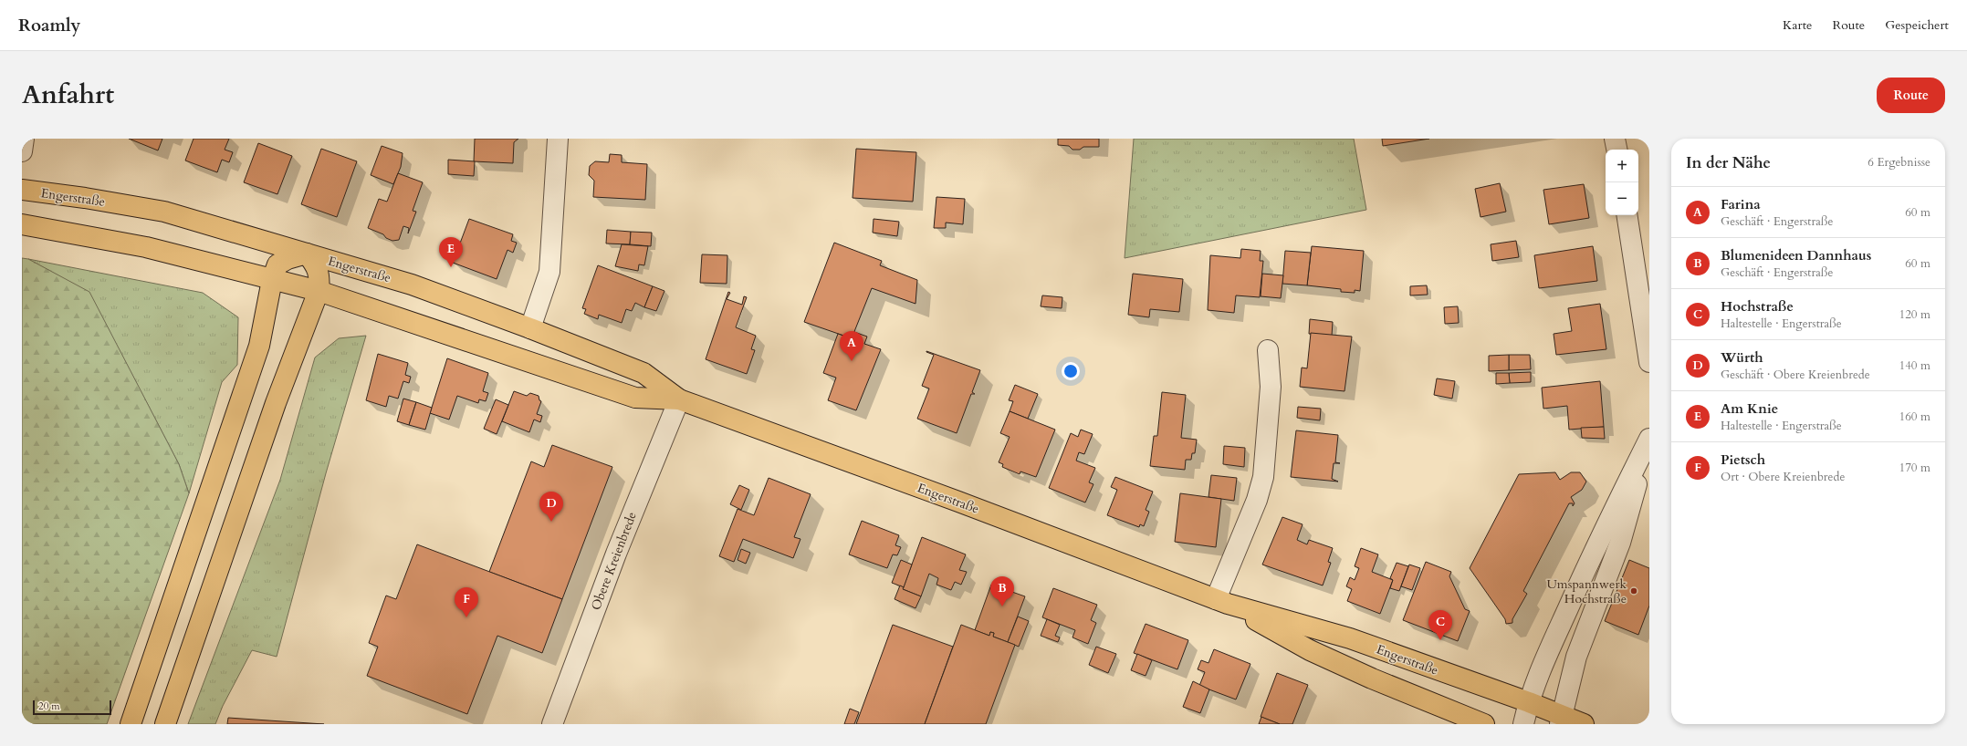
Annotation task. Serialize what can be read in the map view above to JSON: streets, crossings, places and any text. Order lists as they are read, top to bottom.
{
  "streets": {
    "main road": ["Engerstraße"],
    "street": ["Obere Kreienbrede"]
  },
  "crossings": [
    ["Engerstraße", "Obere Kreienbrede"]
  ],
  "places": ["Umspannwerk Hochstraße"],
  "scale_bar": "20 m",
  "page": {
    "header": "Roamly",
    "nav": ["Karte", "Route", "Gespeichert"],
    "title": "Anfahrt",
    "buttons": "Route",
    "heading": ["In der Nähe", "6 Ergebnisse"],
    "map_buttons": ["+", "−"],
    "list": [
      {
        "mark": "A",
        "name": "Farina",
        "note": "Geschäft · Engerstraße",
        "value": "60 m"
      },
      {
        "mark": "B",
        "name": "Blumenideen Dannhaus",
        "note": "Geschäft · Engerstraße",
        "value": "60 m"
      },
      {
        "mark": "C",
        "name": "Hochstraße",
        "note": "Haltestelle · Engerstraße",
        "value": "120 m"
      },
      {
        "mark": "D",
        "name": "Würth",
        "note": "Geschäft · Obere Kreienbrede",
        "value": "140 m"
      },
      {
        "mark": "E",
        "name": "Am Knie",
        "note": "Haltestelle · Engerstraße",
        "value": "160 m"
      },
      {
        "mark": "F",
        "name": "Pietsch",
        "note": "Ort · Obere Kreienbrede",
        "value": "170 m"
      }
    ],
    "pins": [
      "E",
      "A",
      "D",
      "B",
      "F",
      "C"
    ],
    "scale": "20 m"
  }
}
